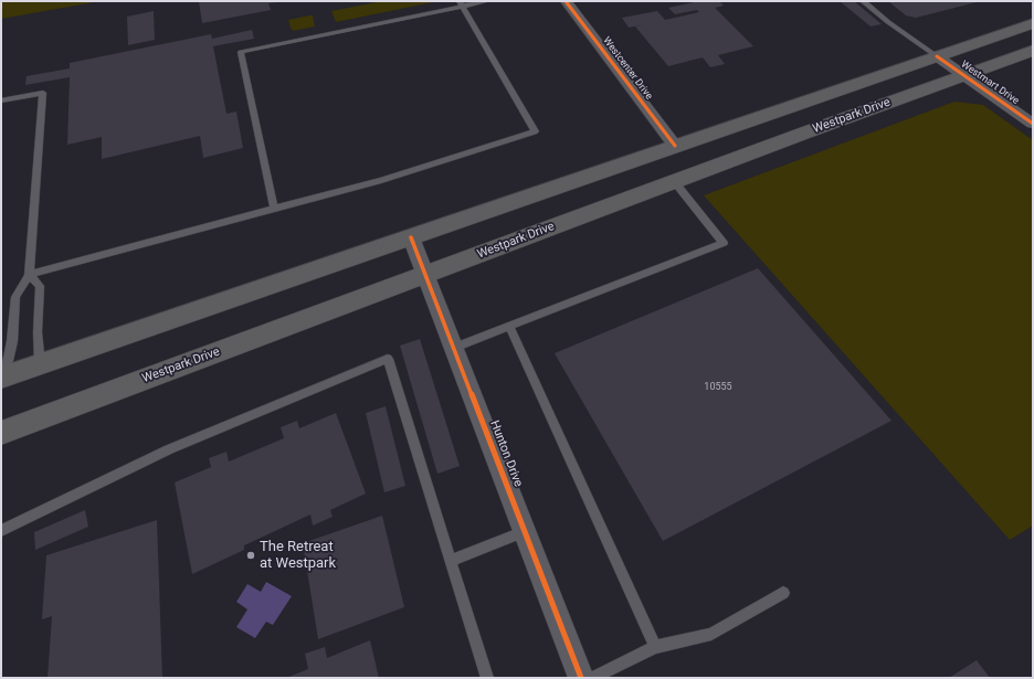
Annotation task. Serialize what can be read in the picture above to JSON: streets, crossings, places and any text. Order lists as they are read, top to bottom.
{
  "streets": {
    "main road": ["Westpark Drive"],
    "street": ["Westcenter Drive", "Westmart Drive", "Hunton Drive"]
  },
  "crossings": [
    ["Westmart Drive", "Westpark Drive"],
    ["Westpark Drive", "Hunton Drive"]
  ],
  "places": ["The Retreat at Westpark"],
  "house_numbers": ["10555"]
}
